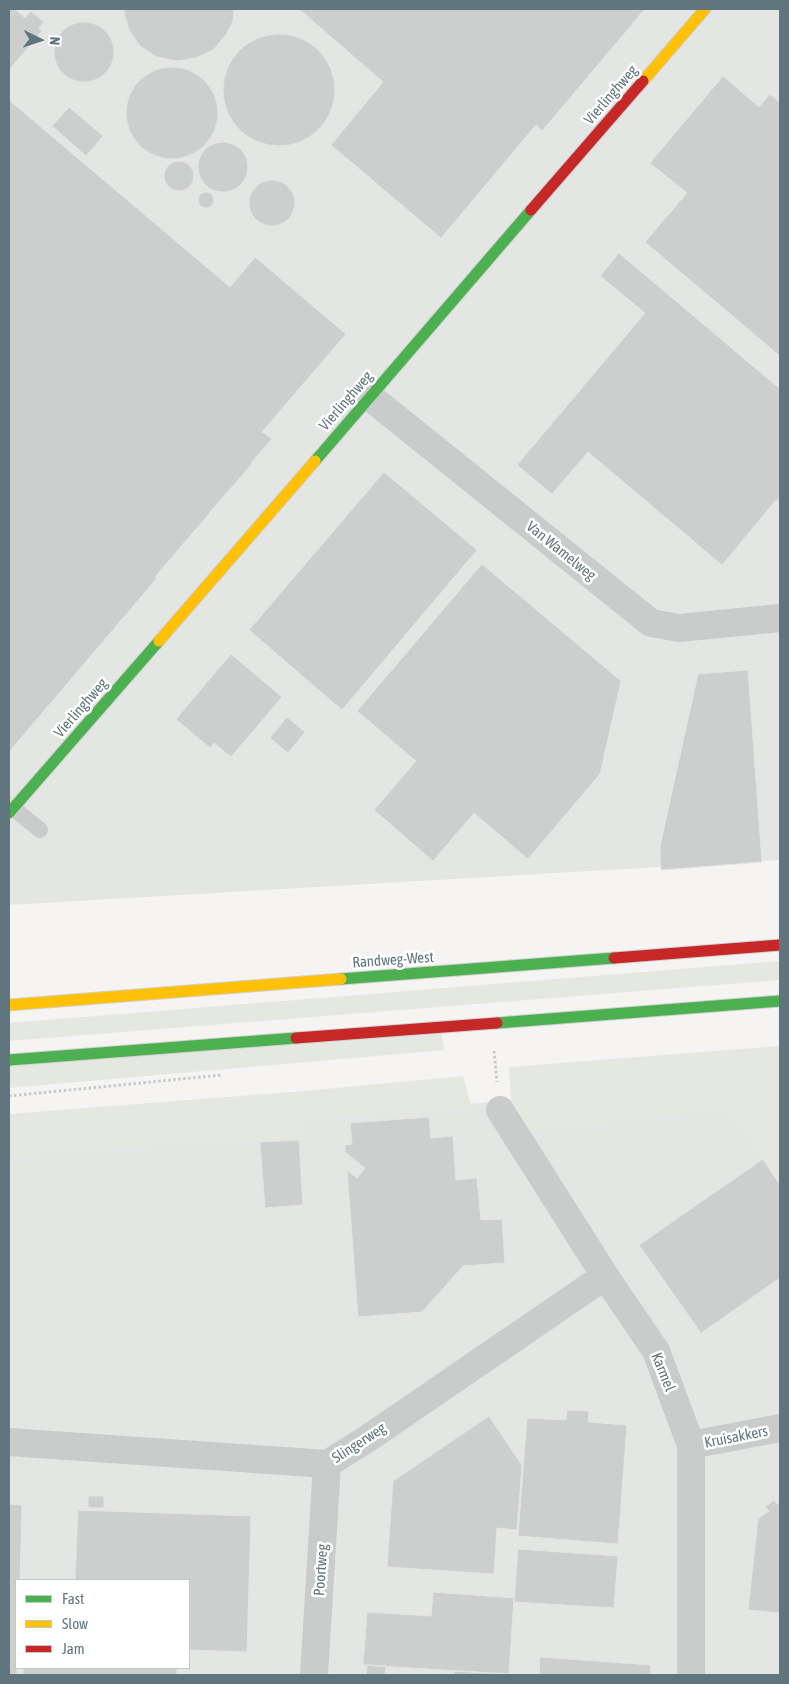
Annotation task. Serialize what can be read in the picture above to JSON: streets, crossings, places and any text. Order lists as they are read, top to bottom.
{
  "streets": {
    "main road": ["Vierlinghweg", "Randweg-West"],
    "street": [
      "Van Wamelweg",
      "Karmel",
      "Kruisakkers",
      "Slingerweg",
      "Poortweg"
    ]
  },
  "crossings": [
    ["Vierlinghweg", "Van Wamelweg"],
    ["Karmel", "Kruisakkers"],
    ["Karmel", "Slingerweg"],
    ["Slingerweg", "Poortweg"]
  ],
  "legend": ["Fast", "Slow", "Jam"],
  "north": "right"
}
